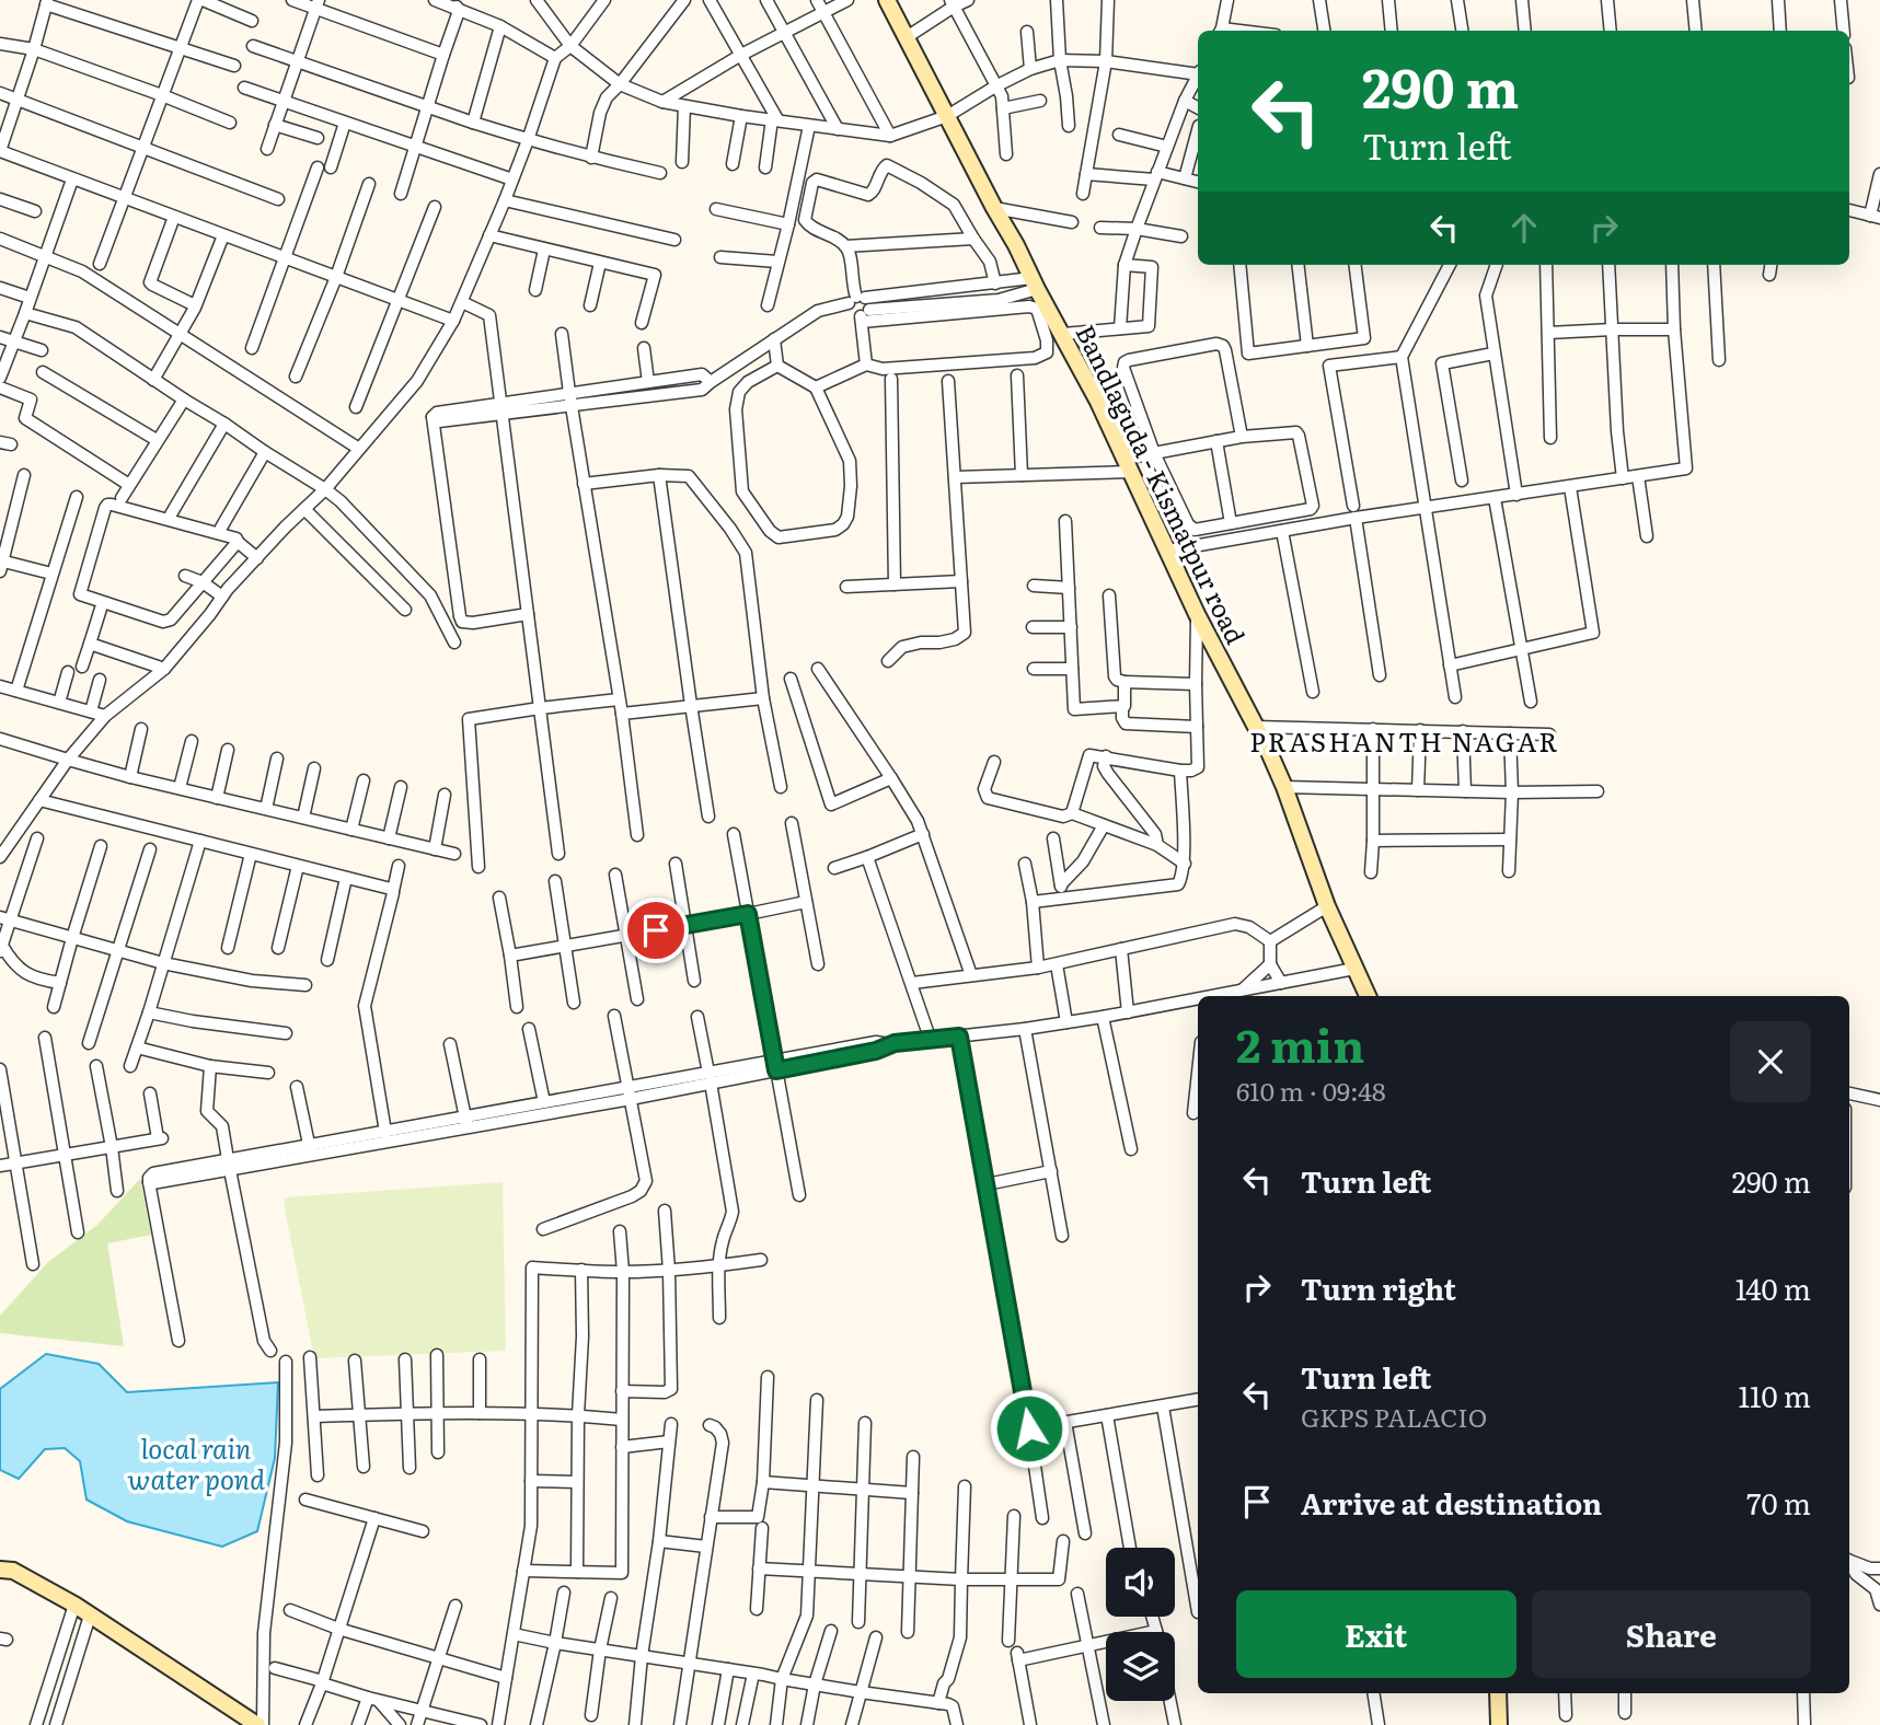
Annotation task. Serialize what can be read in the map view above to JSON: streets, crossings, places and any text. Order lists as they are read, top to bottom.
{
  "streets": {
    "street": ["Bandlaguda - Kismatpur road"]
  },
  "districts": ["PRASHANTH NAGAR"],
  "water": ["local rain water pond"],
  "page": {
    "turn": ["290 m", "Turn left"],
    "heading": ["2 min", "610 m · 09:48"],
    "list": [
      {
        "name": "Turn left",
        "value": "290 m"
      },
      {
        "name": "Turn right",
        "value": "140 m"
      },
      {
        "name": "Turn left",
        "note": "GKPS PALACIO",
        "value": "110 m"
      },
      {
        "name": "Arrive at destination",
        "value": "70 m"
      }
    ],
    "buttons": ["Exit", "Share"]
  }
}
